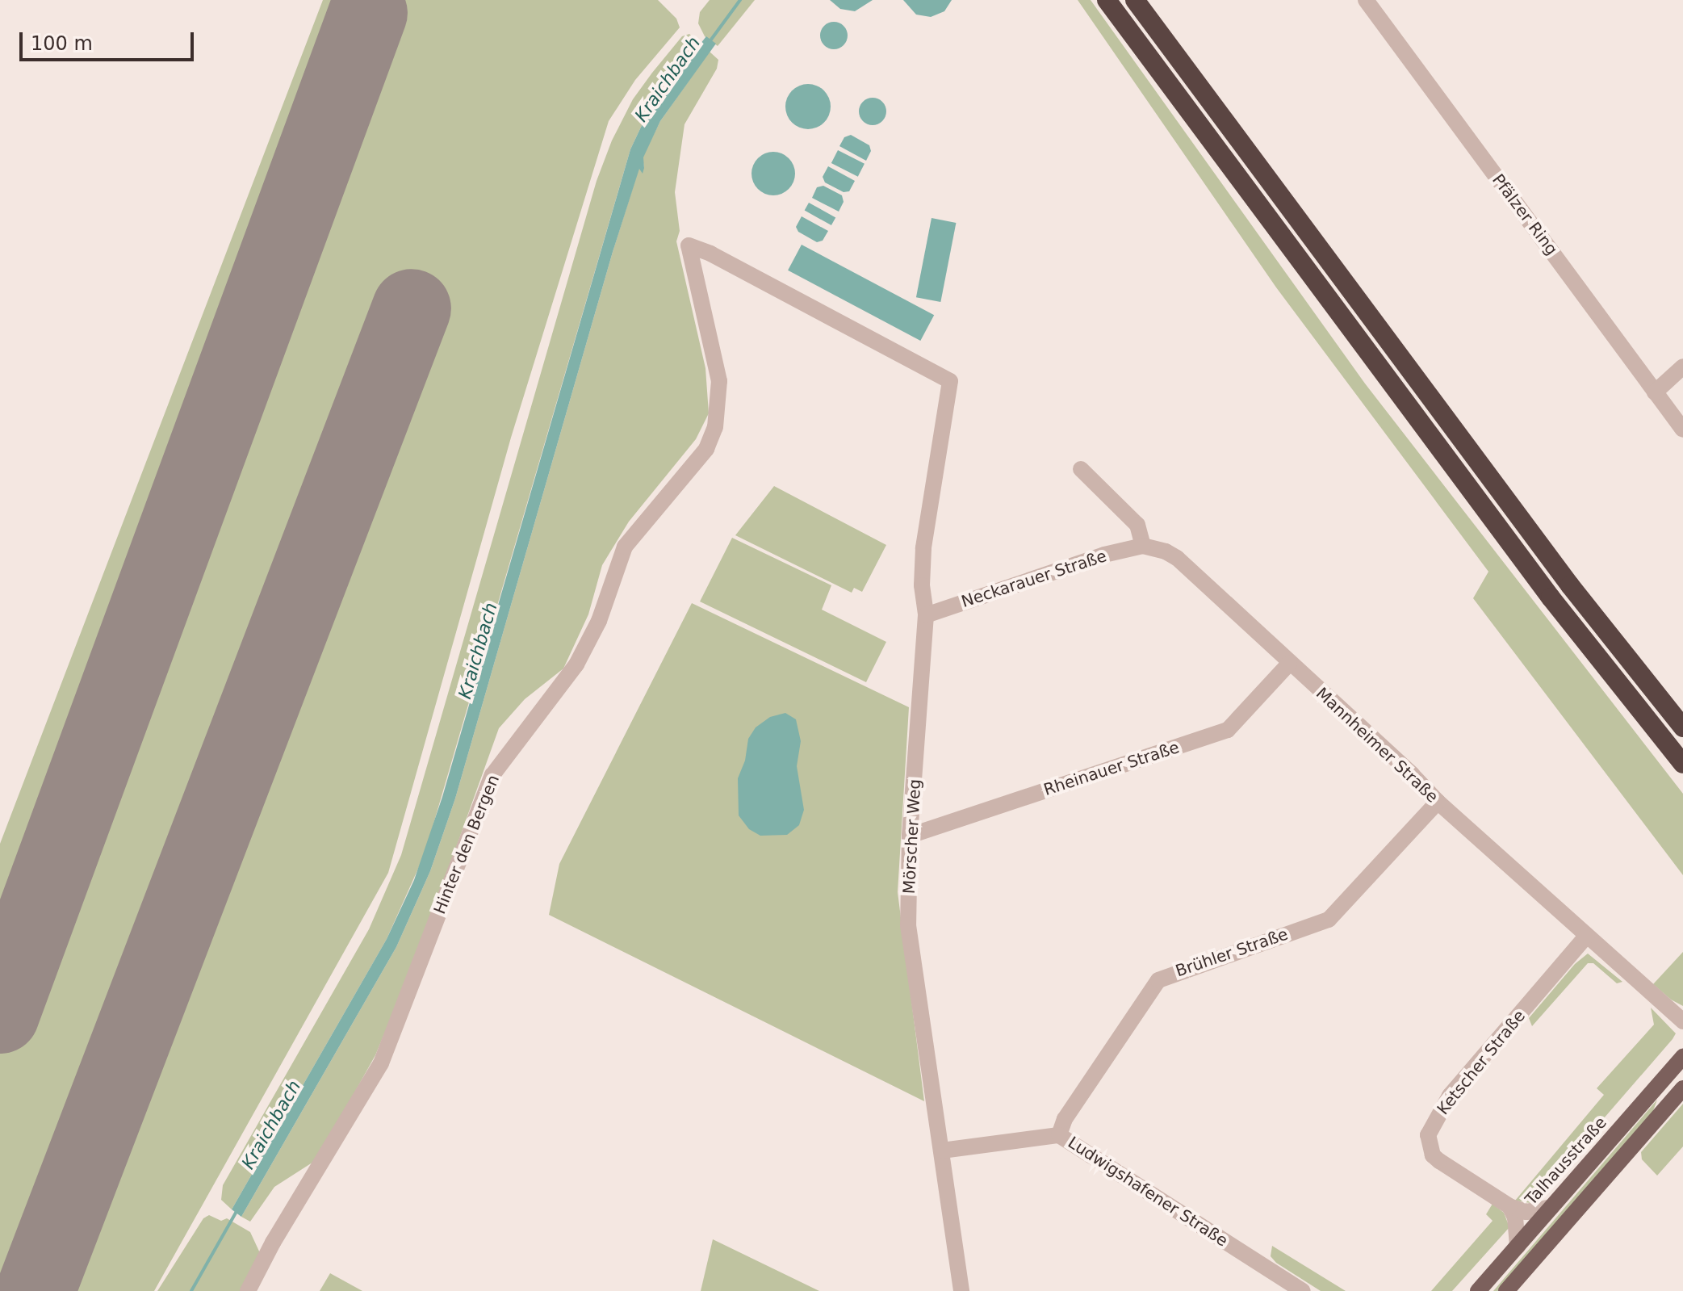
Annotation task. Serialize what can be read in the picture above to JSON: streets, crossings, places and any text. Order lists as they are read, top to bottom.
{
  "streets": {
    "main road": ["Talhausstraße"],
    "street": [
      "Pfälzer Ring",
      "Neckarauer Straße",
      "Mannheimer Straße",
      "Rheinauer Straße",
      "Mörscher Weg",
      "Hinter den Bergen",
      "Brühler Straße",
      "Ketscher Straße",
      "Ludwigshafener Straße"
    ]
  },
  "crossings": [
    ["Neckarauer Straße", "Mannheimer Straße"],
    ["Neckarauer Straße", "Mörscher Weg"],
    ["Mannheimer Straße", "Rheinauer Straße"],
    ["Mannheimer Straße", "Brühler Straße"],
    ["Mannheimer Straße", "Ketscher Straße"],
    ["Rheinauer Straße", "Mörscher Weg"],
    ["Mörscher Weg", "Hinter den Bergen"],
    ["Mörscher Weg", "Ludwigshafener Straße"],
    ["Brühler Straße", "Ludwigshafener Straße"],
    ["Ketscher Straße", "Talhausstraße"]
  ],
  "water": ["Kraichbach"],
  "scale_bar": "100 m"
}
